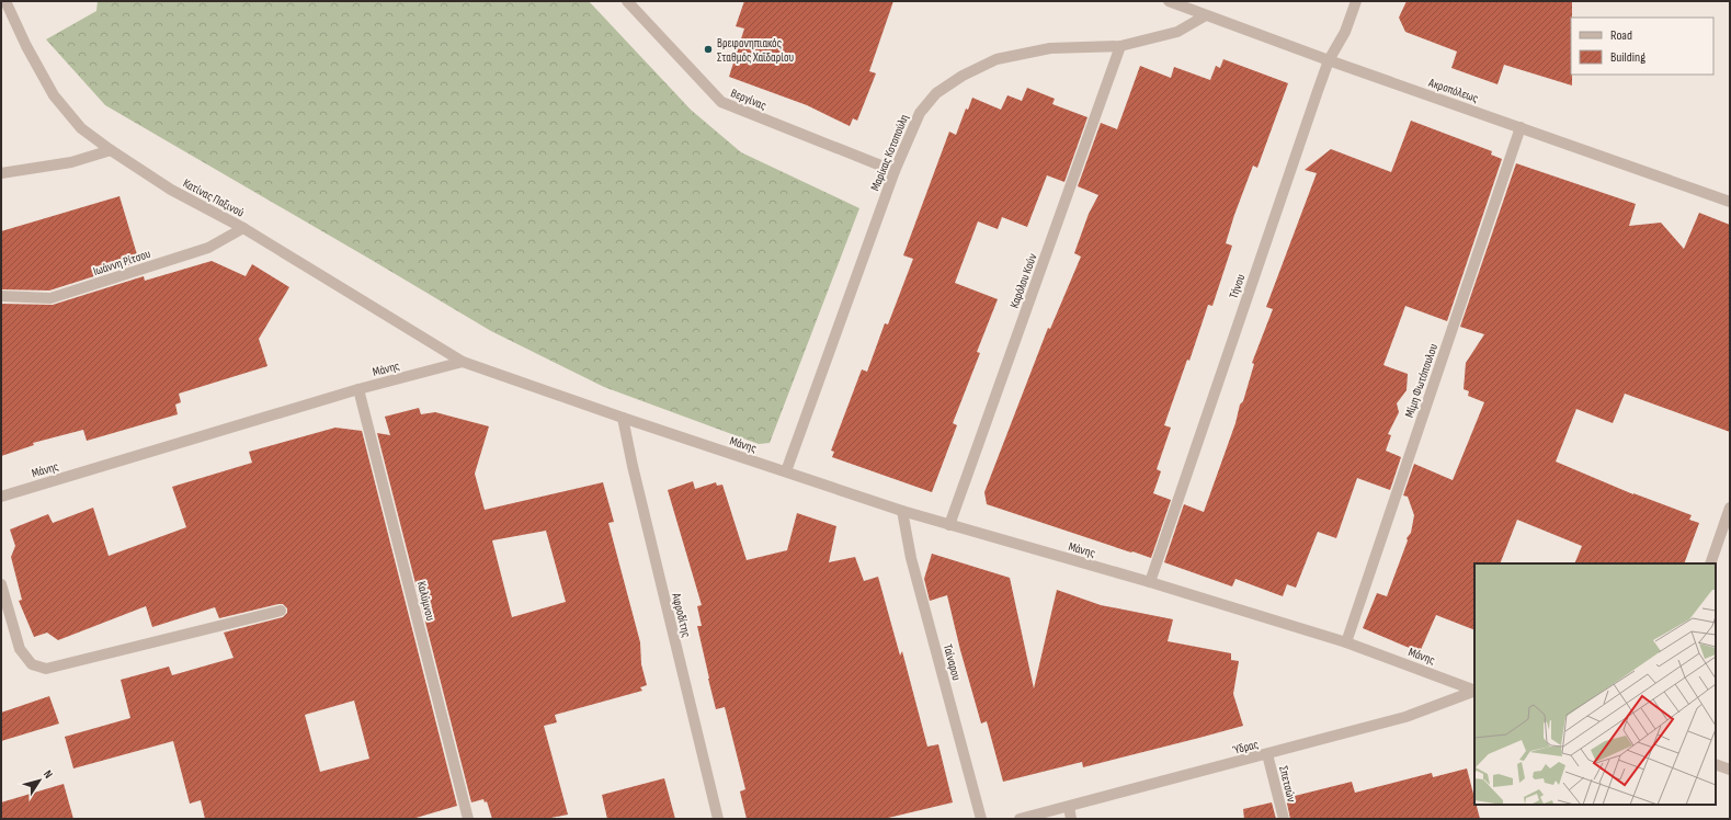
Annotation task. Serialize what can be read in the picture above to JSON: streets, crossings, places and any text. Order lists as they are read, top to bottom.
{
  "streets": {
    "street": [
      "Ακροπόλεως",
      "Βεργίνας",
      "Μαρίκας Κοτοπούλη",
      "Κατίνας Παξινού",
      "Ιωάννη Ρίτσου",
      "Καρόλου Κούν",
      "Τήνου",
      "Μάνης",
      "Μίμη Φωτόπουλου",
      "Καλύμνου",
      "Αφροδίτης",
      "Ταίναρου",
      "Ύδρας",
      "Σπετσών"
    ]
  },
  "crossings": [
    ["Ακροπόλεως", "Μαρίκας Κοτοπούλη"],
    ["Ακροπόλεως", "Τήνου"],
    ["Ακροπόλεως", "Μίμη Φωτόπουλου"],
    ["Βεργίνας", "Μαρίκας Κοτοπούλη"],
    ["Μαρίκας Κοτοπούλη", "Καρόλου Κούν"],
    ["Μαρίκας Κοτοπούλη", "Μάνης"],
    ["Κατίνας Παξινού", "Ιωάννη Ρίτσου"],
    ["Κατίνας Παξινού", "Μάνης"],
    ["Καρόλου Κούν", "Μάνης"],
    ["Τήνου", "Μάνης"],
    ["Μάνης", "Μίμη Φωτόπουλου"],
    ["Μάνης", "Καλύμνου"],
    ["Μάνης", "Αφροδίτης"],
    ["Μάνης", "Ταίναρου"],
    ["Ύδρας", "Σπετσών"]
  ],
  "places": ["Βρεφονηπιακός Σταθμός Χαϊδαρίου"],
  "legend": ["Road", "Building"],
  "north": "top right"
}
